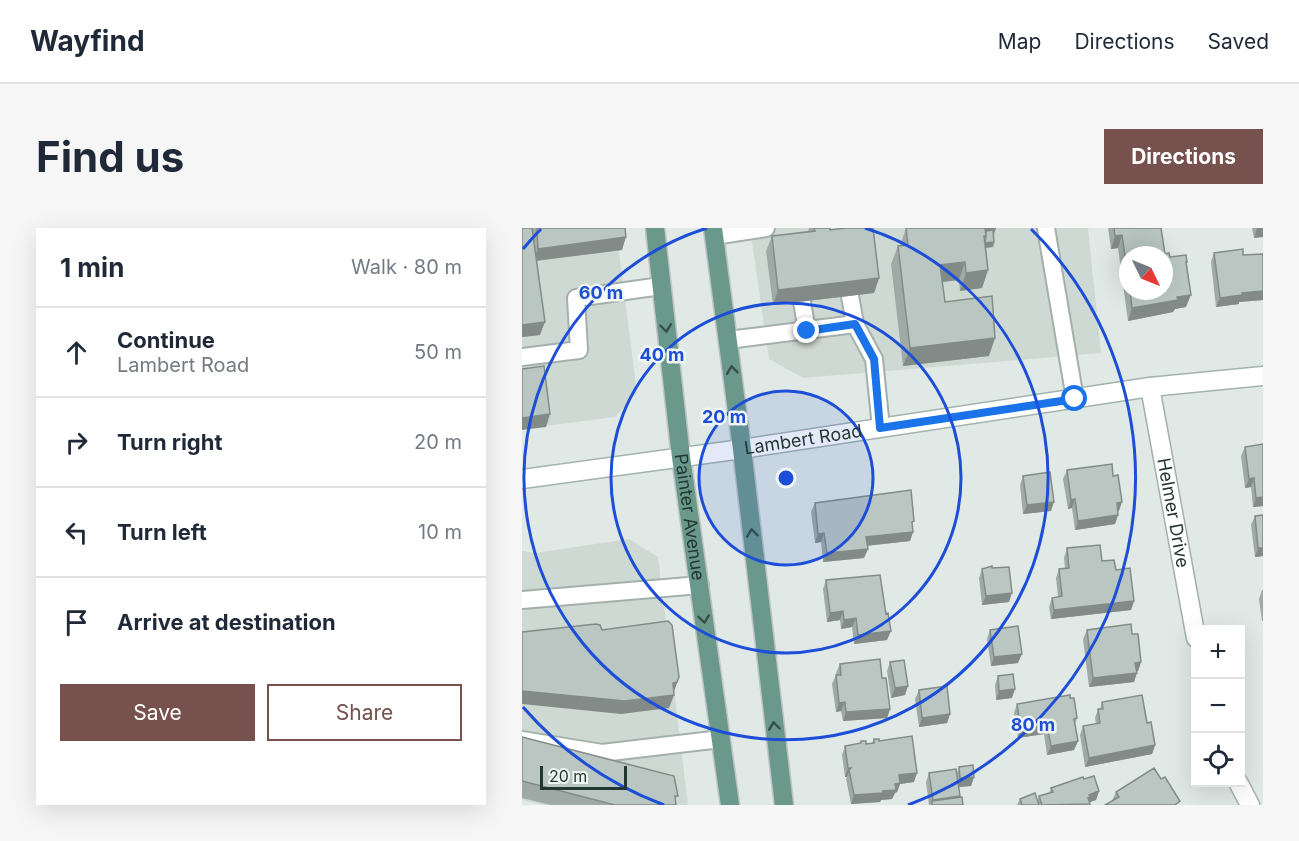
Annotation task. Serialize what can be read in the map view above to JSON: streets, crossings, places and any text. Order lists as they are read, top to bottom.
{
  "streets": {
    "main road": ["Lambert Road", "Helmer Drive", "Painter Avenue"]
  },
  "crossings": [
    ["Lambert Road", "Helmer Drive"],
    ["Lambert Road", "Painter Avenue"]
  ],
  "scale_bar": "20 m",
  "north": "bottom right",
  "page": {
    "header": "Wayfind",
    "nav": ["Map", "Directions", "Saved"],
    "buttons": [
      "Directions",
      ["Save", "Share"]
    ],
    "title": "Find us",
    "heading": ["1 min", "Walk · 80 m"],
    "list": [
      ["Continue", "Lambert Road", "50 m"],
      ["Turn right", "20 m"],
      ["Turn left", "10 m"],
      "Arrive at destination"
    ],
    "map_buttons": ["+", "−"],
    "scale": "20 m"
  },
  "rings": [
    "60 m",
    "40 m",
    "20 m",
    "80 m"
  ]
}
